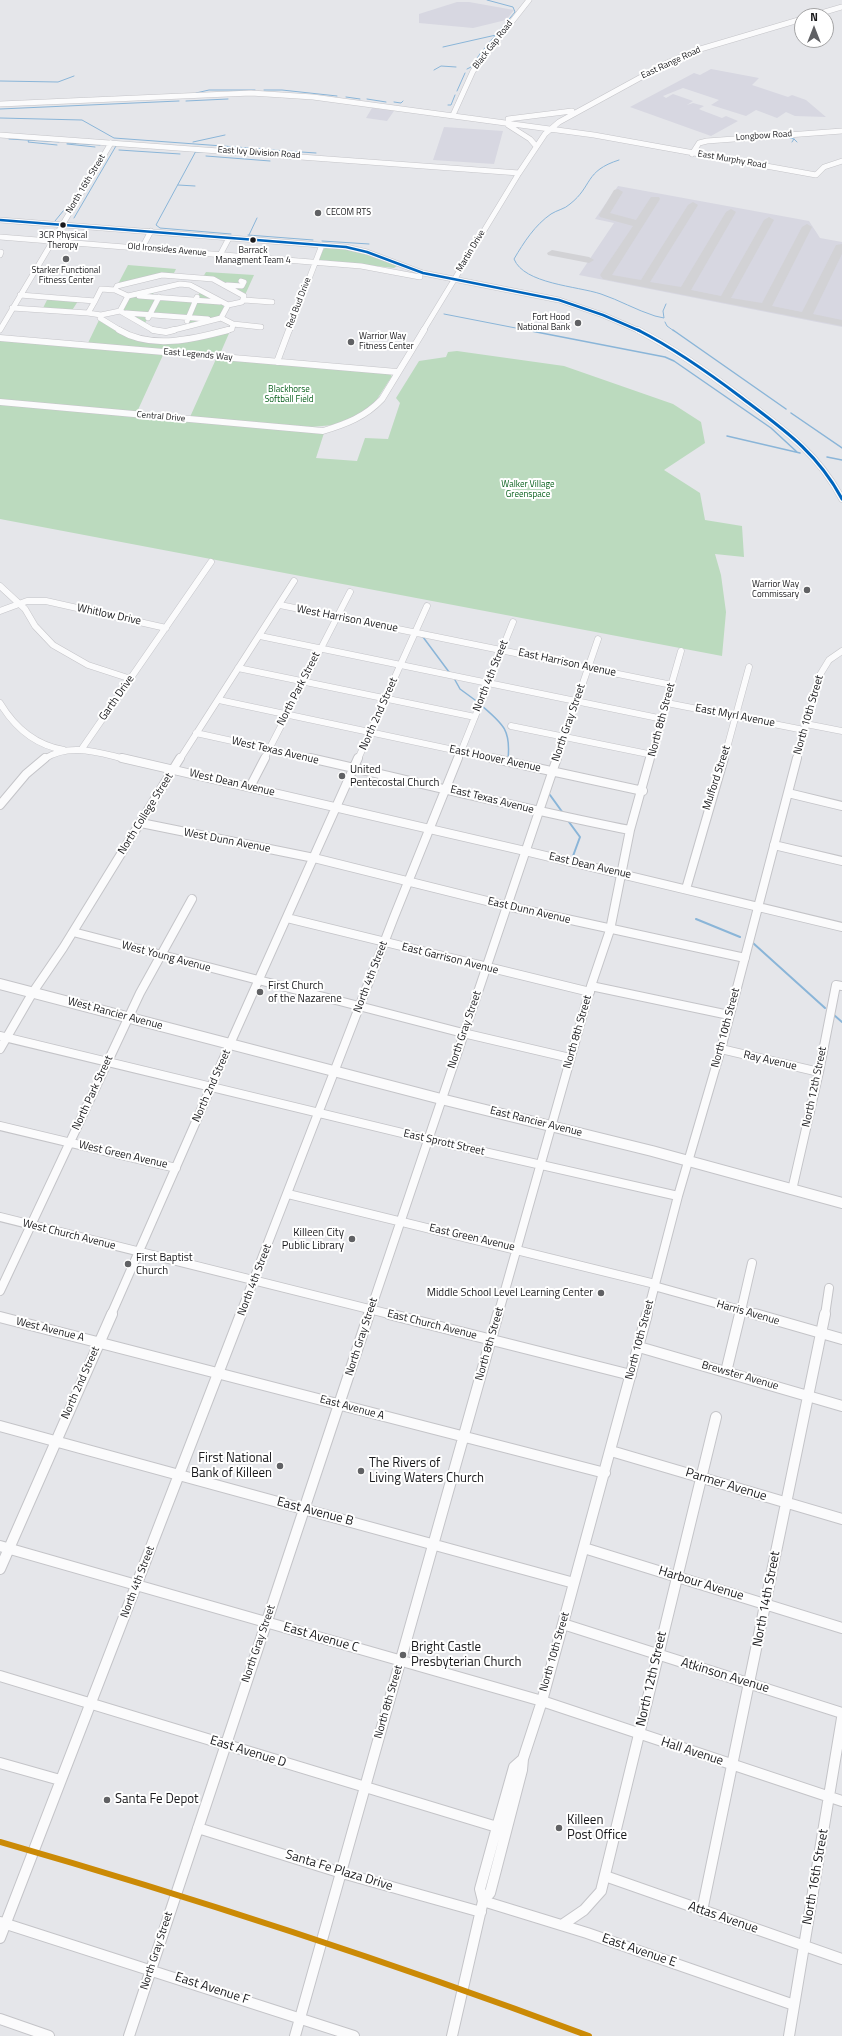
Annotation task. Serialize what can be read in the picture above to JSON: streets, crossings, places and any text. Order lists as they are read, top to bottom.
{
  "streets": {
    "main road": ["West Rancier Avenue", "East Rancier Avenue"],
    "street": [
      "Black Gap Road",
      "East Range Road",
      "Longbow Road",
      "East Ivy Division Road",
      "East Murphy Road",
      "North 16th Street",
      "Old Ironsides Avenue",
      "Martin Drive",
      "Red Bud Drive",
      "East Legends Way",
      "Central Drive",
      "Whitlow Drive",
      "West Harrison Avenue",
      "East Harrison Avenue",
      "North 4th Street",
      "North Park Street",
      "Garth Drive",
      "North 2nd Street",
      "North 10th Street",
      "East Myrl Avenue",
      "North 8th Street",
      "North Gray Street",
      "West Texas Avenue",
      "East Hoover Avenue",
      "Mulford Street",
      "West Dean Avenue",
      "East Texas Avenue",
      "North College Street",
      "West Dunn Avenue",
      "East Dean Avenue",
      "East Dunn Avenue",
      "West Young Avenue",
      "East Garrison Avenue",
      "Ray Avenue",
      "North 12th Street",
      "East Sprott Street",
      "West Green Avenue",
      "West Church Avenue",
      "East Green Avenue",
      "Harris Avenue",
      "East Church Avenue",
      "West Avenue A",
      "Brewster Avenue",
      "East Avenue A",
      "Parmer Avenue",
      "East Avenue B",
      "Harbour Avenue",
      "North 14th Street",
      "East Avenue C",
      "Atkinson Avenue",
      "East Avenue D",
      "Hall Avenue",
      "Santa Fe Plaza Drive",
      "Attas Avenue",
      "East Avenue E",
      "East Avenue F"
    ]
  },
  "crossings": [
    ["East Range Road", "East Murphy Road"],
    ["East Range Road", "Martin Drive"],
    ["Longbow Road", "East Murphy Road"],
    ["East Ivy Division Road", "North 16th Street"],
    ["East Ivy Division Road", "Martin Drive"],
    ["East Murphy Road", "Martin Drive"],
    ["North 16th Street", "Old Ironsides Avenue"],
    ["North 16th Street", "Hall Avenue"],
    ["North 16th Street", "Attas Avenue"],
    ["North 16th Street", "East Avenue E"],
    ["Old Ironsides Avenue", "Martin Drive"],
    ["Old Ironsides Avenue", "Red Bud Drive"],
    ["Martin Drive", "East Legends Way"],
    ["Martin Drive", "Central Drive"],
    ["Red Bud Drive", "East Legends Way"],
    ["Whitlow Drive", "Garth Drive"],
    ["West Harrison Avenue", "East Harrison Avenue"],
    ["West Harrison Avenue", "North Park Street"],
    ["West Harrison Avenue", "North 2nd Street"],
    ["West Harrison Avenue", "North College Street"],
    ["East Harrison Avenue", "North 4th Street"],
    ["East Harrison Avenue", "North 2nd Street"],
    ["East Harrison Avenue", "North 8th Street"],
    ["East Harrison Avenue", "North Gray Street"],
    ["North 4th Street", "East Hoover Avenue"],
    ["North 4th Street", "East Texas Avenue"],
    ["North 4th Street", "East Dean Avenue"],
    ["North 4th Street", "East Dunn Avenue"],
    ["North 4th Street", "West Young Avenue"],
    ["North 4th Street", "East Garrison Avenue"],
    ["North 4th Street", "East Rancier Avenue"],
    ["North 4th Street", "East Sprott Street"],
    ["North 4th Street", "East Green Avenue"],
    ["North 4th Street", "East Church Avenue"],
    ["North 4th Street", "East Avenue A"],
    ["North 4th Street", "East Avenue B"],
    ["North 4th Street", "East Avenue C"],
    ["North 4th Street", "East Avenue D"],
    ["North 4th Street", "East Avenue F"],
    ["North Park Street", "West Texas Avenue"],
    ["North Park Street", "East Hoover Avenue"],
    ["North Park Street", "West Dean Avenue"],
    ["North Park Street", "West Young Avenue"],
    ["North Park Street", "West Rancier Avenue"],
    ["North Park Street", "East Sprott Street"],
    ["North Park Street", "West Green Avenue"],
    ["North Park Street", "West Church Avenue"],
    ["Garth Drive", "West Dean Avenue"],
    ["North 2nd Street", "West Texas Avenue"],
    ["North 2nd Street", "East Hoover Avenue"],
    ["North 2nd Street", "West Dean Avenue"],
    ["North 2nd Street", "East Texas Avenue"],
    ["North 2nd Street", "West Dunn Avenue"],
    ["North 2nd Street", "East Dean Avenue"],
    ["North 2nd Street", "East Dunn Avenue"],
    ["North 2nd Street", "West Young Avenue"],
    ["North 2nd Street", "East Garrison Avenue"],
    ["North 2nd Street", "West Rancier Avenue"],
    ["North 2nd Street", "East Rancier Avenue"],
    ["North 2nd Street", "East Sprott Street"],
    ["North 2nd Street", "West Green Avenue"],
    ["North 2nd Street", "West Church Avenue"],
    ["North 2nd Street", "East Church Avenue"],
    ["North 2nd Street", "West Avenue A"],
    ["North 2nd Street", "East Avenue A"],
    ["North 2nd Street", "East Avenue B"],
    ["North 2nd Street", "East Avenue C"],
    ["North 10th Street", "East Myrl Avenue"],
    ["North 10th Street", "East Dean Avenue"],
    ["North 10th Street", "East Dunn Avenue"],
    ["North 10th Street", "East Garrison Avenue"],
    ["North 10th Street", "Ray Avenue"],
    ["North 10th Street", "East Rancier Avenue"],
    ["North 10th Street", "East Sprott Street"],
    ["North 10th Street", "East Green Avenue"],
    ["North 10th Street", "Harris Avenue"],
    ["North 10th Street", "East Church Avenue"],
    ["North 10th Street", "Brewster Avenue"],
    ["North 10th Street", "East Avenue A"],
    ["North 10th Street", "Parmer Avenue"],
    ["North 10th Street", "East Avenue B"],
    ["North 10th Street", "Harbour Avenue"],
    ["North 10th Street", "East Avenue C"],
    ["North 10th Street", "Atkinson Avenue"],
    ["North 10th Street", "Hall Avenue"],
    ["North 10th Street", "Santa Fe Plaza Drive"],
    ["North 10th Street", "East Avenue E"],
    ["East Myrl Avenue", "North 8th Street"],
    ["East Myrl Avenue", "Mulford Street"],
    ["North 8th Street", "East Hoover Avenue"],
    ["North 8th Street", "East Texas Avenue"],
    ["North 8th Street", "East Dean Avenue"],
    ["North 8th Street", "East Dunn Avenue"],
    ["North 8th Street", "West Young Avenue"],
    ["North 8th Street", "East Garrison Avenue"],
    ["North 8th Street", "East Rancier Avenue"],
    ["North 8th Street", "East Sprott Street"],
    ["North 8th Street", "East Green Avenue"],
    ["North 8th Street", "East Church Avenue"],
    ["North 8th Street", "East Avenue A"],
    ["North 8th Street", "East Avenue B"],
    ["North 8th Street", "East Avenue C"],
    ["North 8th Street", "East Avenue D"],
    ["North 8th Street", "Santa Fe Plaza Drive"],
    ["North 8th Street", "East Avenue F"],
    ["North Gray Street", "East Hoover Avenue"],
    ["North Gray Street", "East Texas Avenue"],
    ["North Gray Street", "East Dean Avenue"],
    ["North Gray Street", "East Dunn Avenue"],
    ["North Gray Street", "West Young Avenue"],
    ["North Gray Street", "East Garrison Avenue"],
    ["North Gray Street", "East Rancier Avenue"],
    ["North Gray Street", "East Sprott Street"],
    ["North Gray Street", "East Green Avenue"],
    ["North Gray Street", "East Church Avenue"],
    ["North Gray Street", "East Avenue A"],
    ["North Gray Street", "East Avenue B"],
    ["North Gray Street", "East Avenue C"],
    ["North Gray Street", "East Avenue D"],
    ["North Gray Street", "Santa Fe Plaza Drive"],
    ["North Gray Street", "East Avenue F"],
    ["West Texas Avenue", "East Texas Avenue"],
    ["West Texas Avenue", "North College Street"],
    ["East Hoover Avenue", "North College Street"],
    ["Mulford Street", "East Dean Avenue"],
    ["West Dean Avenue", "North College Street"],
    ["West Dean Avenue", "East Dean Avenue"],
    ["North College Street", "West Dunn Avenue"],
    ["North College Street", "West Young Avenue"],
    ["North College Street", "West Rancier Avenue"],
    ["North College Street", "East Sprott Street"],
    ["West Dunn Avenue", "East Dunn Avenue"],
    ["West Rancier Avenue", "East Rancier Avenue"],
    ["Ray Avenue", "North 12th Street"],
    ["North 12th Street", "East Rancier Avenue"],
    ["North 12th Street", "Parmer Avenue"],
    ["North 12th Street", "Harbour Avenue"],
    ["North 12th Street", "Atkinson Avenue"],
    ["North 12th Street", "Hall Avenue"],
    ["North 12th Street", "Attas Avenue"],
    ["North 12th Street", "East Avenue E"],
    ["West Church Avenue", "East Church Avenue"],
    ["East Green Avenue", "Harris Avenue"],
    ["Harris Avenue", "North 14th Street"],
    ["West Avenue A", "East Avenue A"],
    ["Brewster Avenue", "North 14th Street"],
    ["Parmer Avenue", "North 14th Street"],
    ["Harbour Avenue", "North 14th Street"],
    ["North 14th Street", "Atkinson Avenue"],
    ["North 14th Street", "Hall Avenue"],
    ["North 14th Street", "Attas Avenue"],
    ["East Avenue C", "Hall Avenue"],
    ["Santa Fe Plaza Drive", "East Avenue E"]
  ],
  "parks": ["Blackhorse Softball Field", "Walker Village Greenspace"],
  "places": [
    "CECOM RTS",
    "3CR Physical Theropy",
    "Barrack Managment Team 4",
    "Starker Functional Fitness Center",
    "Fort Hood National Bank",
    "Warrior Way Fitness Center",
    "Warrior Way Commissary",
    "United Pentecostal Church",
    "First Church of the Nazarene",
    "Killeen City Public Library",
    "First Baptist Church",
    "Middle School Level Learning Center",
    "First National Bank of Killeen",
    "The Rivers of Living Waters Church",
    "Bright Castle Presbyterian Church",
    "Santa Fe Depot",
    "Killeen Post Office"
  ],
  "north": "top"
}
